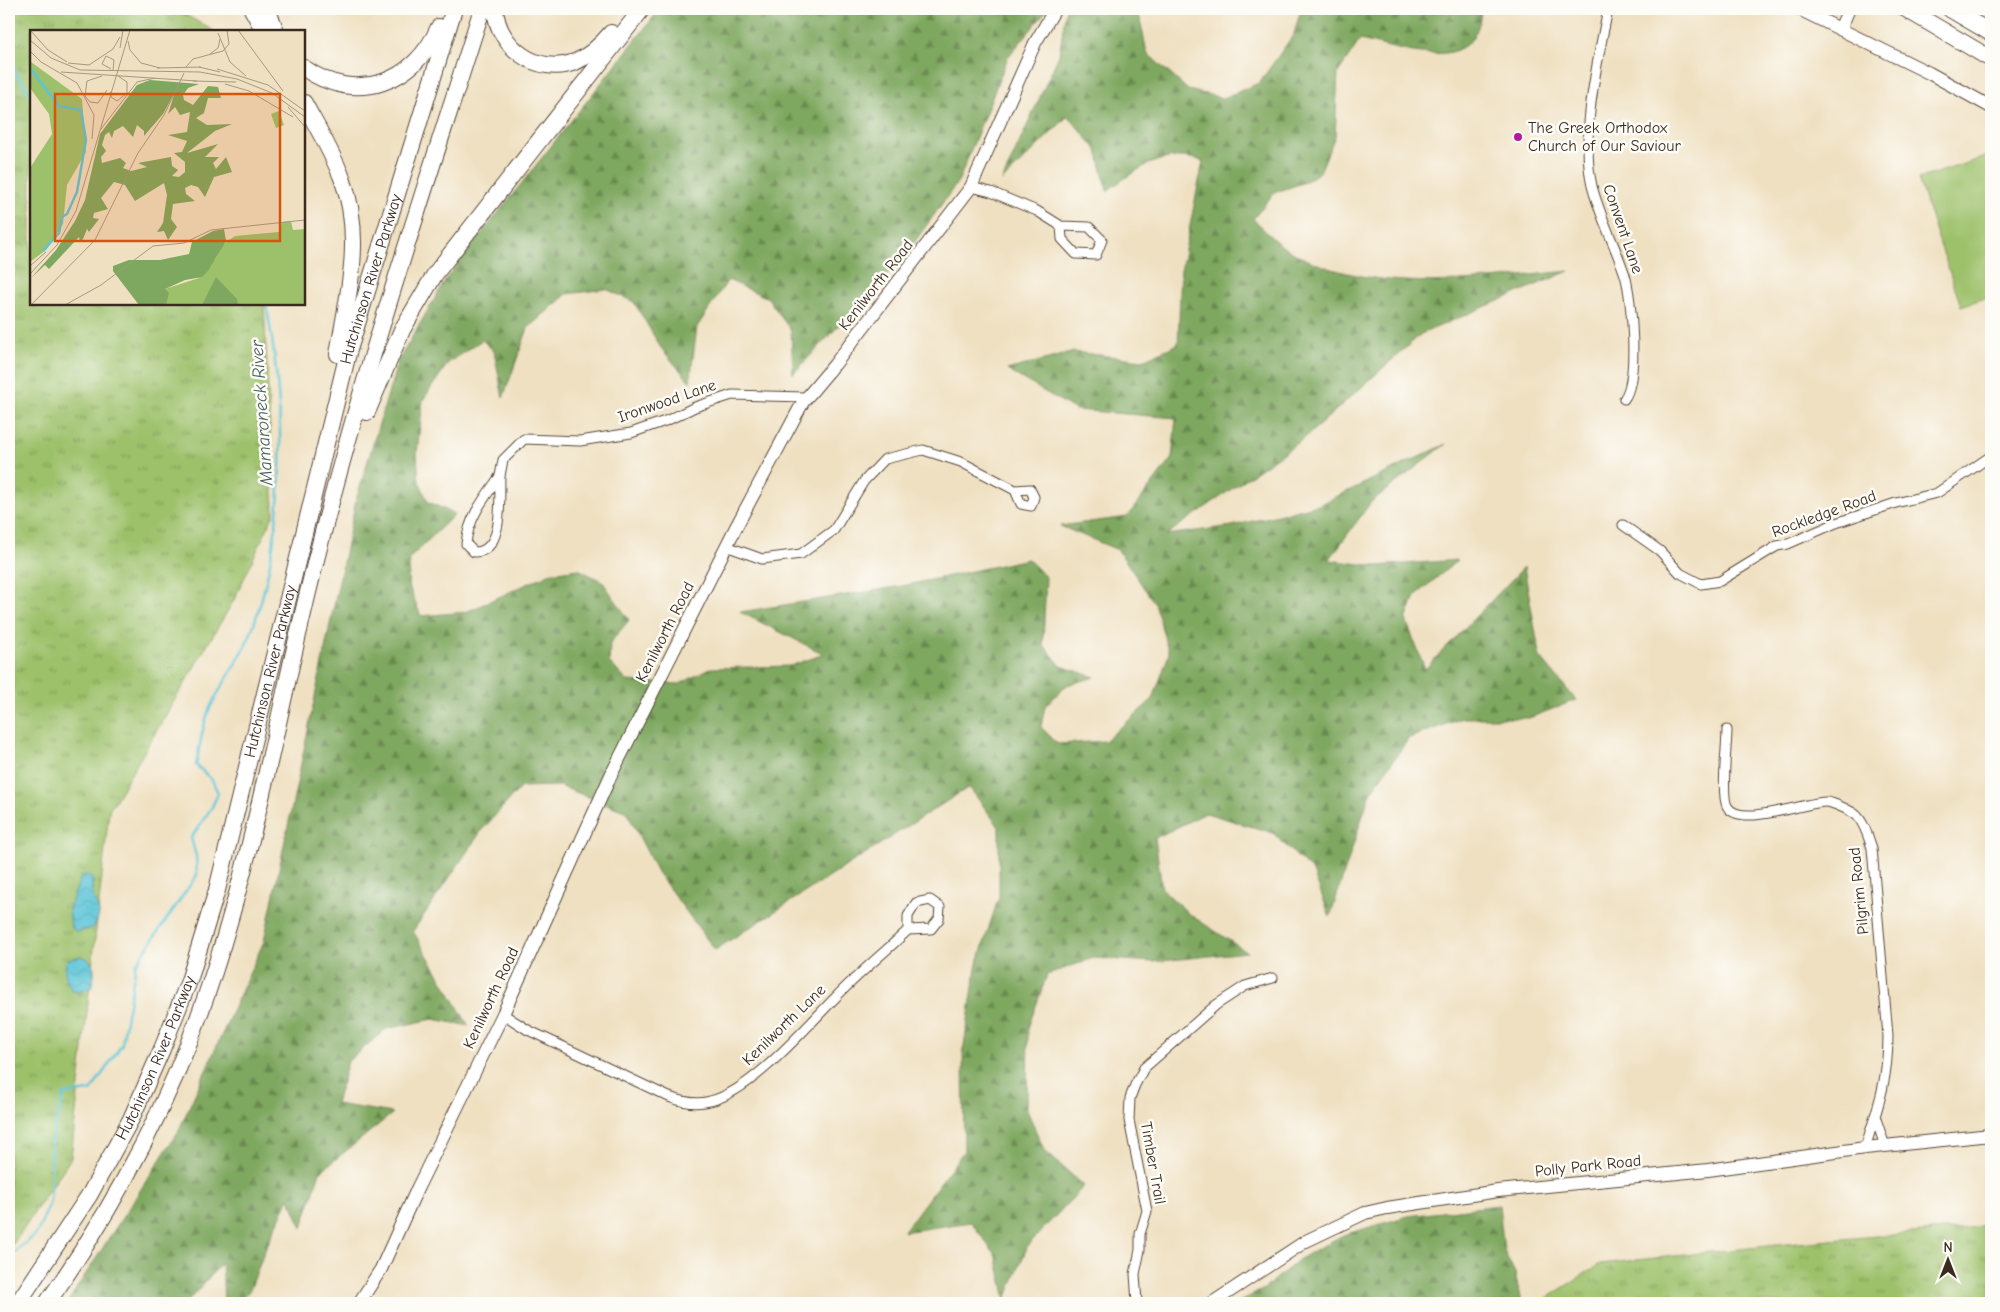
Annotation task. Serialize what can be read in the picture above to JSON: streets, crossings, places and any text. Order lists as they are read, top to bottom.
{
  "streets": {
    "highway": ["Hutchinson River Parkway"],
    "street": [
      "Convent Lane",
      "Kenilworth Road",
      "Ironwood Lane",
      "Rockledge Road",
      "Pilgrim Road",
      "Kenilworth Lane",
      "Timber Trail",
      "Polly Park Road"
    ]
  },
  "crossings": [
    ["Kenilworth Road", "Ironwood Lane"],
    ["Kenilworth Road", "Kenilworth Lane"],
    ["Pilgrim Road", "Polly Park Road"]
  ],
  "water": ["Mamaroneck River"],
  "places": ["The Greek Orthodox Church of Our Saviour"],
  "north": "top"
}
